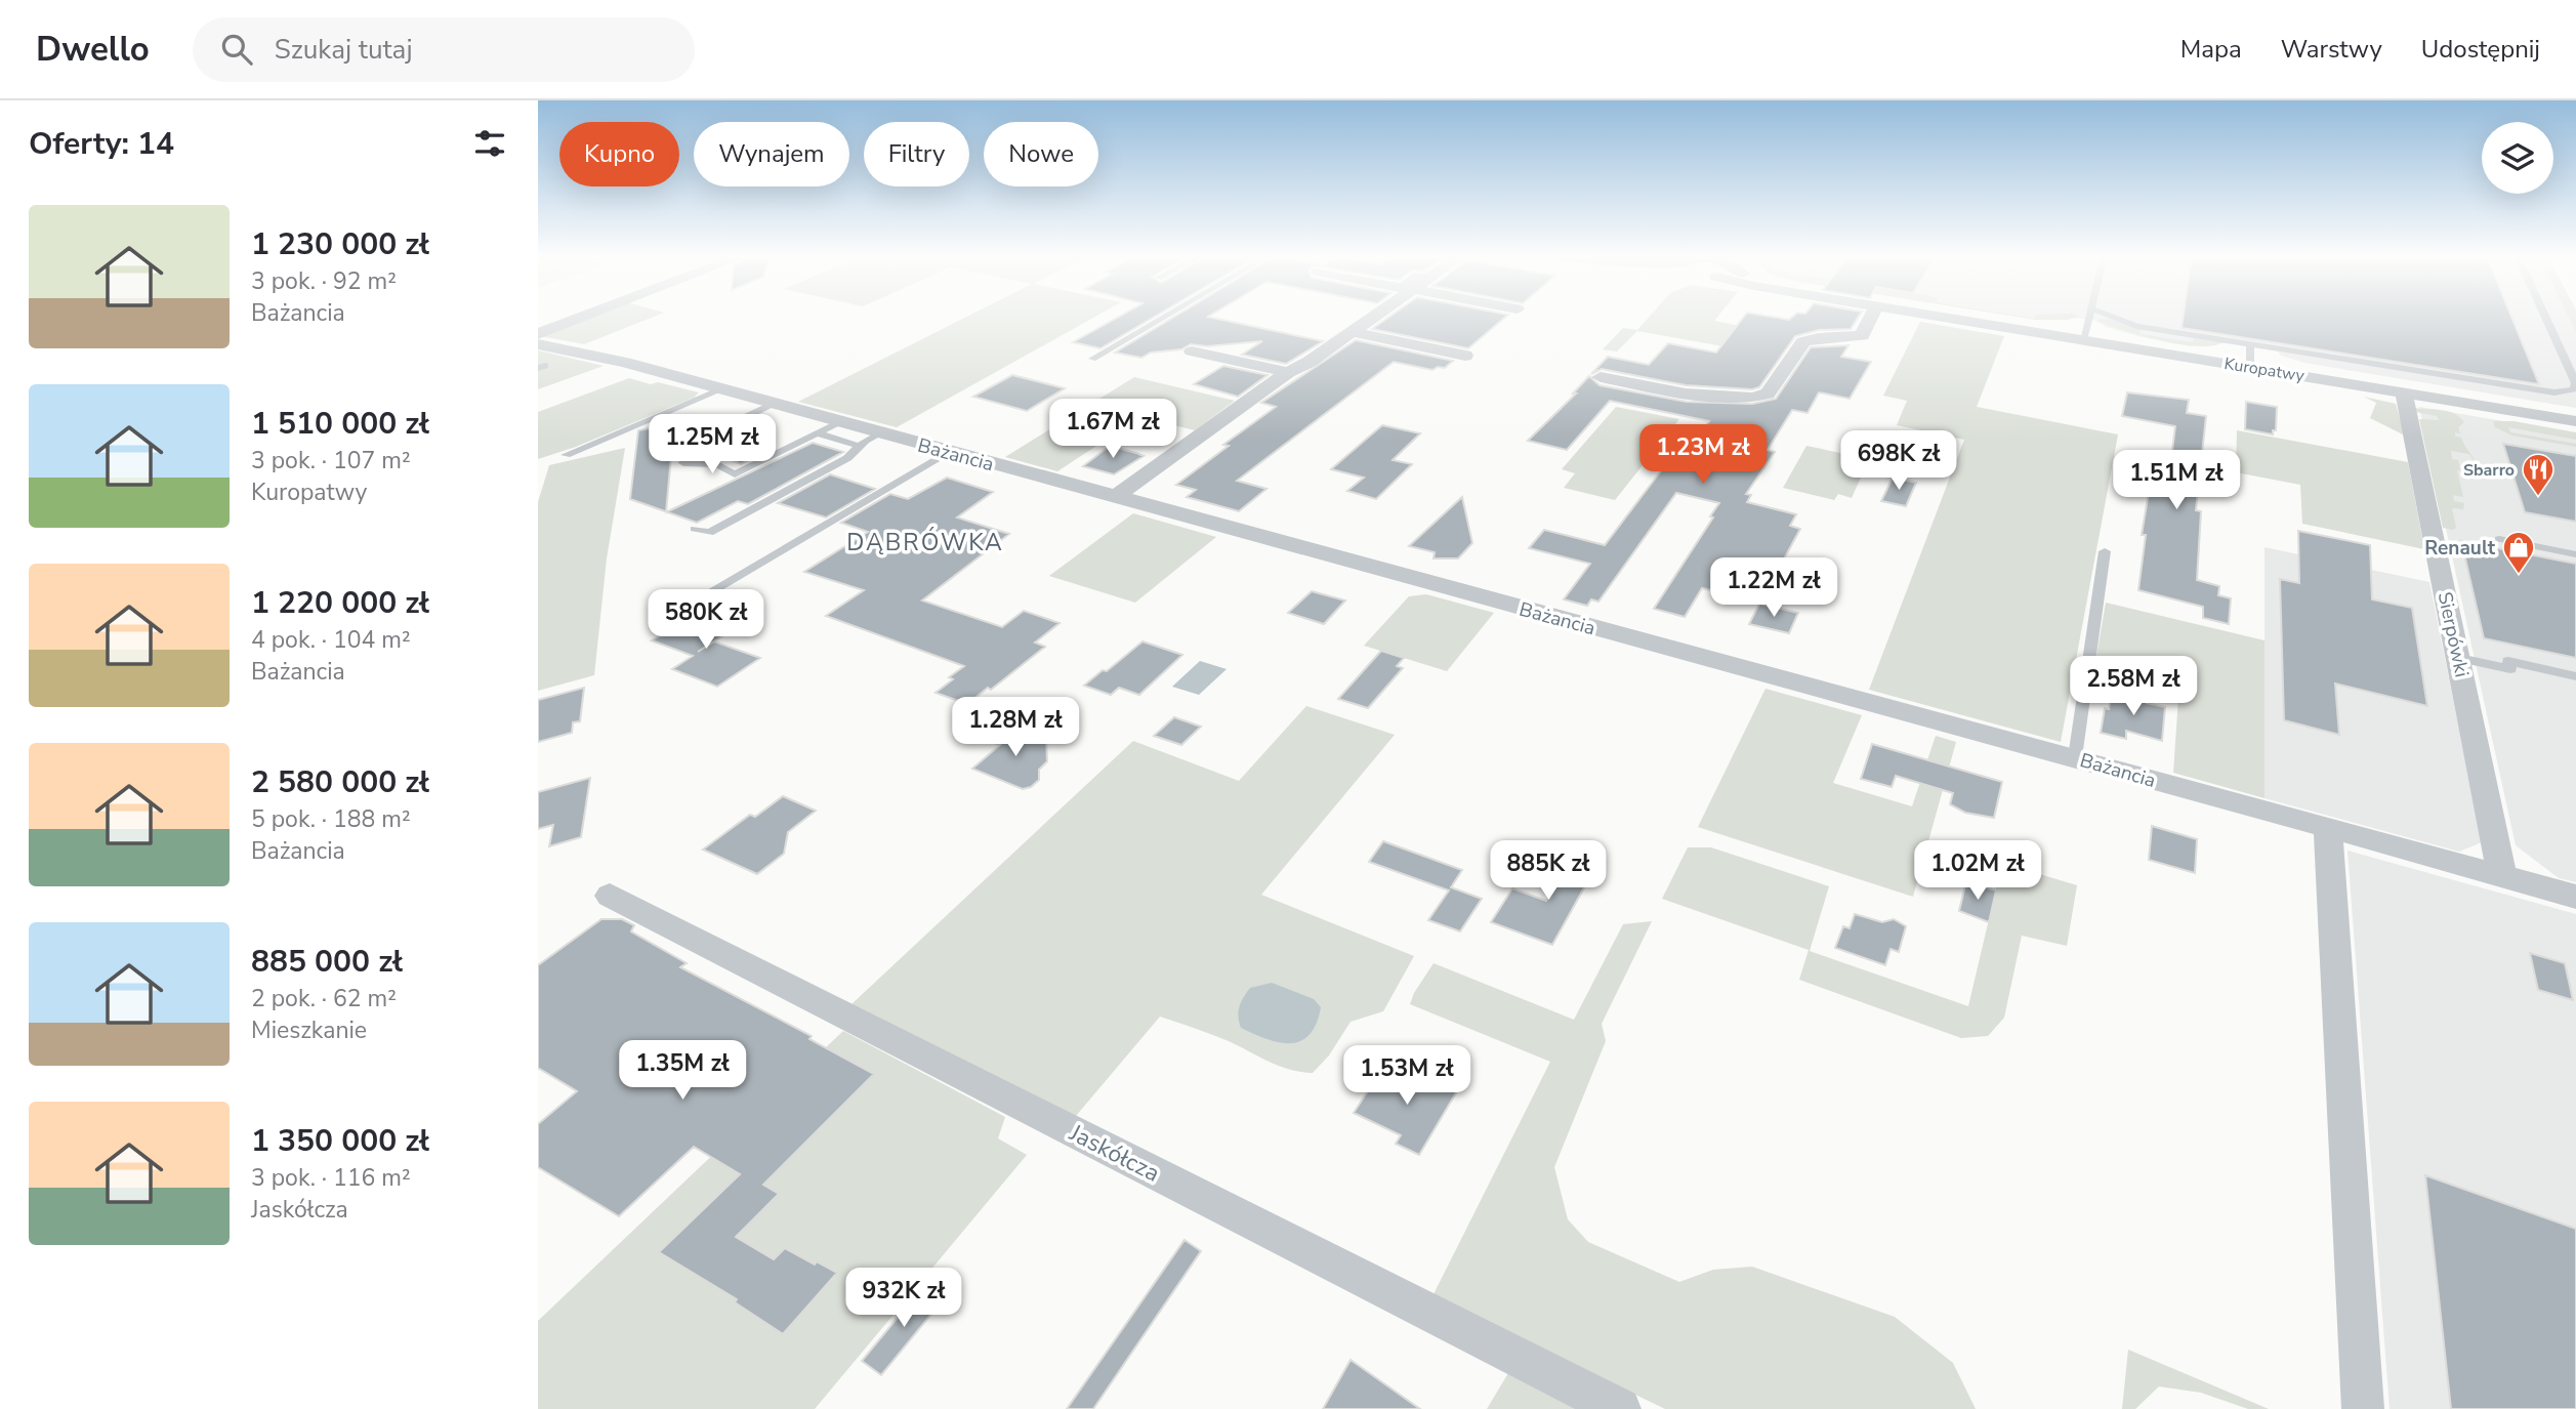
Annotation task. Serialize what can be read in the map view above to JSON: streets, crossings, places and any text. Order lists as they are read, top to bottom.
{
  "streets": {
    "street": [
      "Kuropatwy",
      "Bażancia",
      "Sierpówki",
      "Jaskółcza"
    ]
  },
  "crossings": [
    ["Kuropatwy", "Sierpówki"],
    ["Bażancia", "Sierpówki"]
  ],
  "districts": ["DĄBRÓWKA"],
  "places": {
    "restaurant": ["Sbarro"],
    "shop": ["Renault"]
  },
  "page": {
    "header": "Dwello",
    "search": "Szukaj tutaj",
    "nav": ["Mapa", "Warstwy", "Udostępnij"],
    "heading": "Oferty: 14",
    "chip": [
      "Kupno",
      "Wynajem",
      "Filtry",
      "Nowe"
    ],
    "list": [
      {
        "name": "1 230 000 zł",
        "note": "3 pok. · 92 m² · Bażancia"
      },
      {
        "name": "1 510 000 zł",
        "note": "3 pok. · 107 m² · Kuropatwy"
      },
      {
        "name": "1 220 000 zł",
        "note": "4 pok. · 104 m² · Bażancia"
      },
      {
        "name": "2 580 000 zł",
        "note": "5 pok. · 188 m² · Bażancia"
      },
      {
        "name": "885 000 zł",
        "note": "2 pok. · 62 m² · Mieszkanie"
      },
      {
        "name": "1 350 000 zł",
        "note": "3 pok. · 116 m² · Jaskółcza"
      }
    ],
    "price": [
      "1.67M zł",
      "1.25M zł",
      "1.23M zł",
      "698K zł",
      "1.51M zł",
      "1.22M zł",
      "580K zł",
      "2.58M zł",
      "1.28M zł",
      "885K zł",
      "1.02M zł",
      "1.35M zł",
      "1.53M zł",
      "932K zł"
    ]
  }
}
